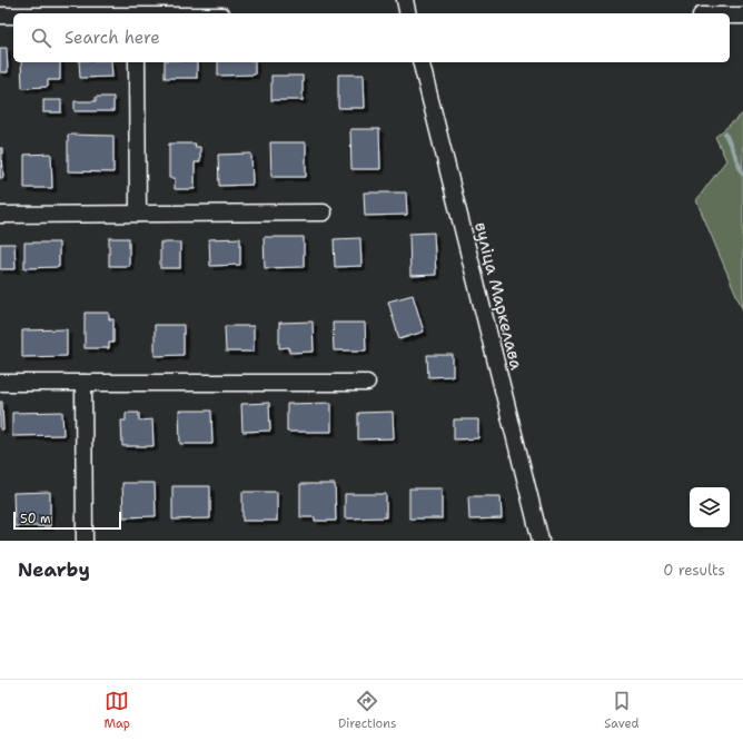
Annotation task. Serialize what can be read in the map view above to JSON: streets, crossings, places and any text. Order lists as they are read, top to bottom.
{
  "streets": {
    "street": ["вуліца Маркелава"]
  },
  "scale_bar": "50 m",
  "page": {
    "search": "Search here",
    "scale": "50 m",
    "heading": ["Nearby", "0 results"],
    "nav": ["Map", "Directions", "Saved"]
  }
}
